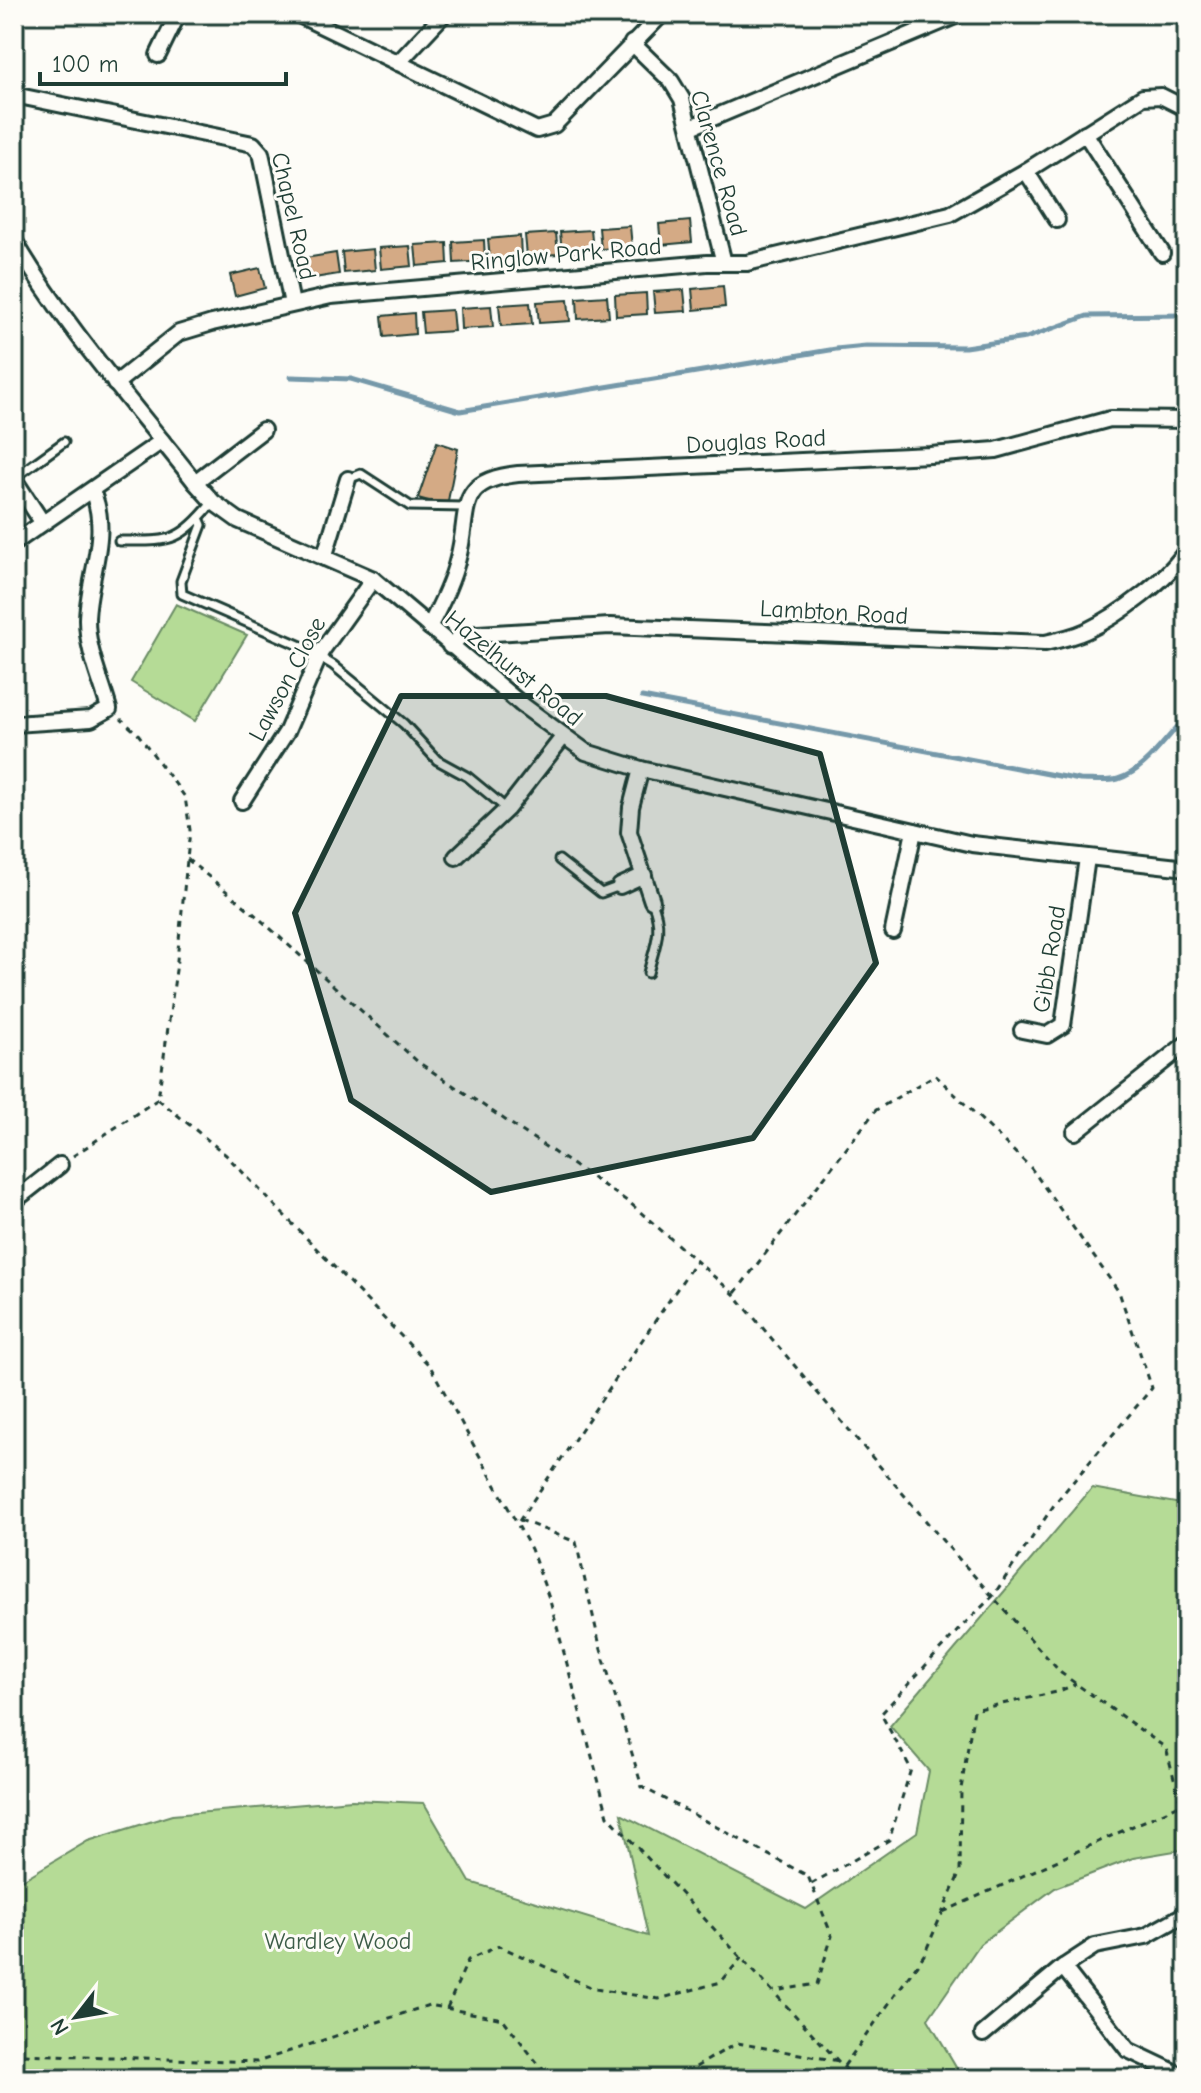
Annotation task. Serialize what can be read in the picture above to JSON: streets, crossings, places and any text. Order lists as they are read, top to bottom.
{
  "streets": {
    "street": [
      "Clarence Road",
      "Chapel Road",
      "Ringlow Park Road",
      "Douglas Road",
      "Lambton Road",
      "Hazelhurst Road",
      "Lawson Close",
      "Gibb Road"
    ]
  },
  "crossings": [
    ["Clarence Road", "Ringlow Park Road"],
    ["Chapel Road", "Ringlow Park Road"],
    ["Ringlow Park Road", "Hazelhurst Road"],
    ["Lambton Road", "Hazelhurst Road"],
    ["Hazelhurst Road", "Lawson Close"],
    ["Hazelhurst Road", "Gibb Road"]
  ],
  "parks": ["Wardley Wood"],
  "scale_bar": "100 m",
  "north": "bottom left"
}
